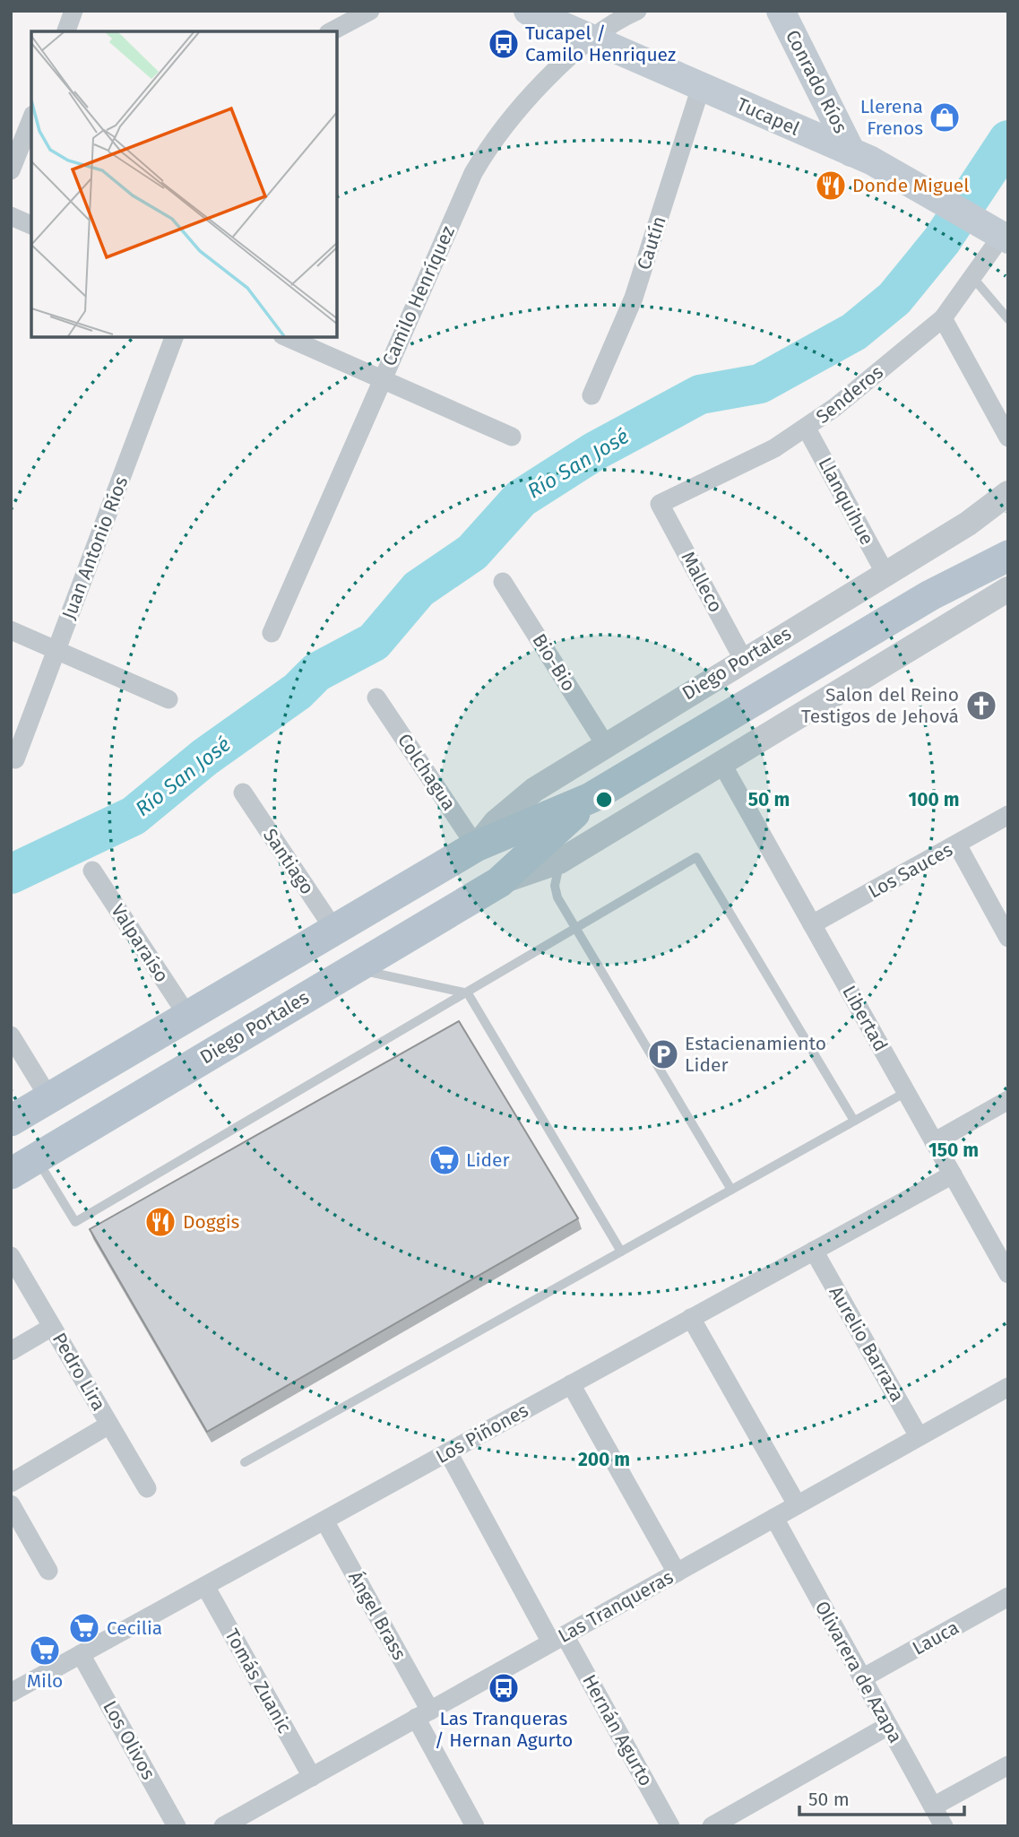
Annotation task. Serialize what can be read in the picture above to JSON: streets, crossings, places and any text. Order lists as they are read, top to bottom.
{
  "streets": {
    "main road": ["Conrado Ríos", "Tucapel", "Diego Portales"],
    "street": [
      "Cautín",
      "Camilo Henríquez",
      "Senderos",
      "Llanquihue",
      "Juan Antonio Ríos",
      "Malleco",
      "Bio-Bio",
      "Colchagua",
      "Santiago",
      "Los Sauces",
      "Valparaíso",
      "Libertad",
      "Aurelio Barraza",
      "Pedro Lira",
      "Los Piñones",
      "Las Tranqueras",
      "Ángel Brass",
      "Lauca",
      "Olivarera de Azapa",
      "Tomás Zuanic",
      "Hernán Agurto",
      "Los Olivos"
    ]
  },
  "crossings": [
    ["Conrado Ríos", "Tucapel"],
    ["Tucapel", "Cautín"],
    ["Tucapel", "Camilo Henríquez"],
    ["Tucapel", "Senderos"],
    ["Senderos", "Llanquihue"],
    ["Senderos", "Malleco"],
    ["Llanquihue", "Diego Portales"],
    ["Malleco", "Diego Portales"],
    ["Bio-Bio", "Diego Portales"],
    ["Diego Portales", "Colchagua"],
    ["Diego Portales", "Santiago"],
    ["Diego Portales", "Valparaíso"],
    ["Diego Portales", "Libertad"],
    ["Los Sauces", "Libertad"],
    ["Libertad", "Los Piñones"],
    ["Aurelio Barraza", "Los Piñones"],
    ["Aurelio Barraza", "Las Tranqueras"],
    ["Los Piñones", "Ángel Brass"],
    ["Los Piñones", "Tomás Zuanic"],
    ["Los Piñones", "Hernán Agurto"],
    ["Los Piñones", "Los Olivos"],
    ["Las Tranqueras", "Ángel Brass"],
    ["Las Tranqueras", "Olivarera de Azapa"],
    ["Las Tranqueras", "Tomás Zuanic"],
    ["Las Tranqueras", "Hernán Agurto"],
    ["Lauca", "Olivarera de Azapa"]
  ],
  "water": ["Río San José"],
  "places": {
    "bus stop": ["Tucapel / Camilo Henriquez", "Las Tranqueras / Hernan Agurto"],
    "shop": ["Llerena Frenos"],
    "restaurant": ["Donde Miguel", "Doggis"],
    "church": ["Salon del Reino Testigos de Jehová"],
    "parking": ["Estacienamiento Lider"],
    "supermarket": ["Lider", "Cecilia", "Milo"]
  },
  "scale_bar": "50 m",
  "rings": [
    "50 m",
    "100 m",
    "150 m",
    "200 m"
  ]
}
